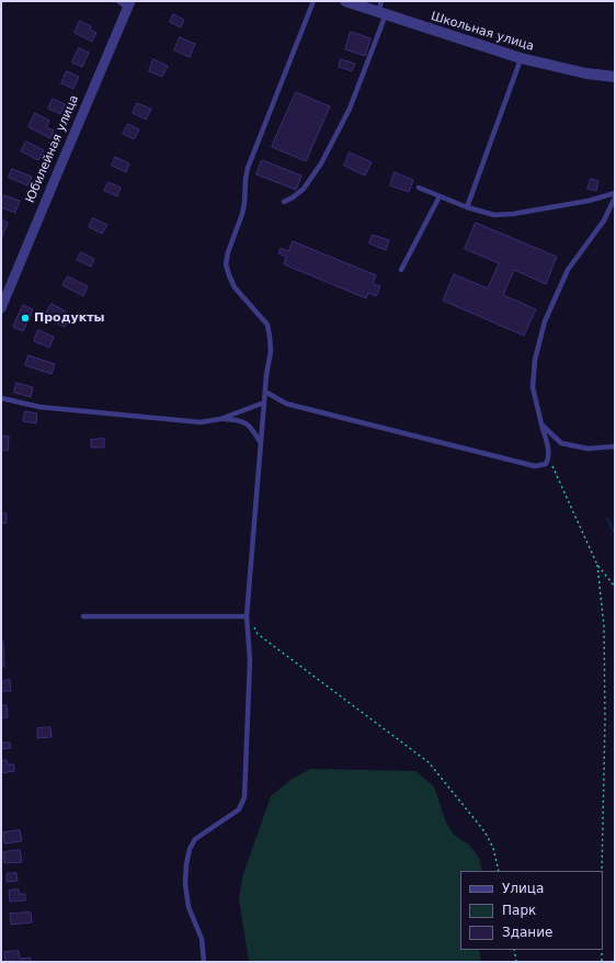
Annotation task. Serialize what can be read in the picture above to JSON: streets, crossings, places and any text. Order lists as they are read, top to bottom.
{
  "streets": {
    "street": ["Школьная улица", "Юбилейная улица"]
  },
  "places": ["Продукты"],
  "legend": ["Улица", "Парк", "Здание"]
}
